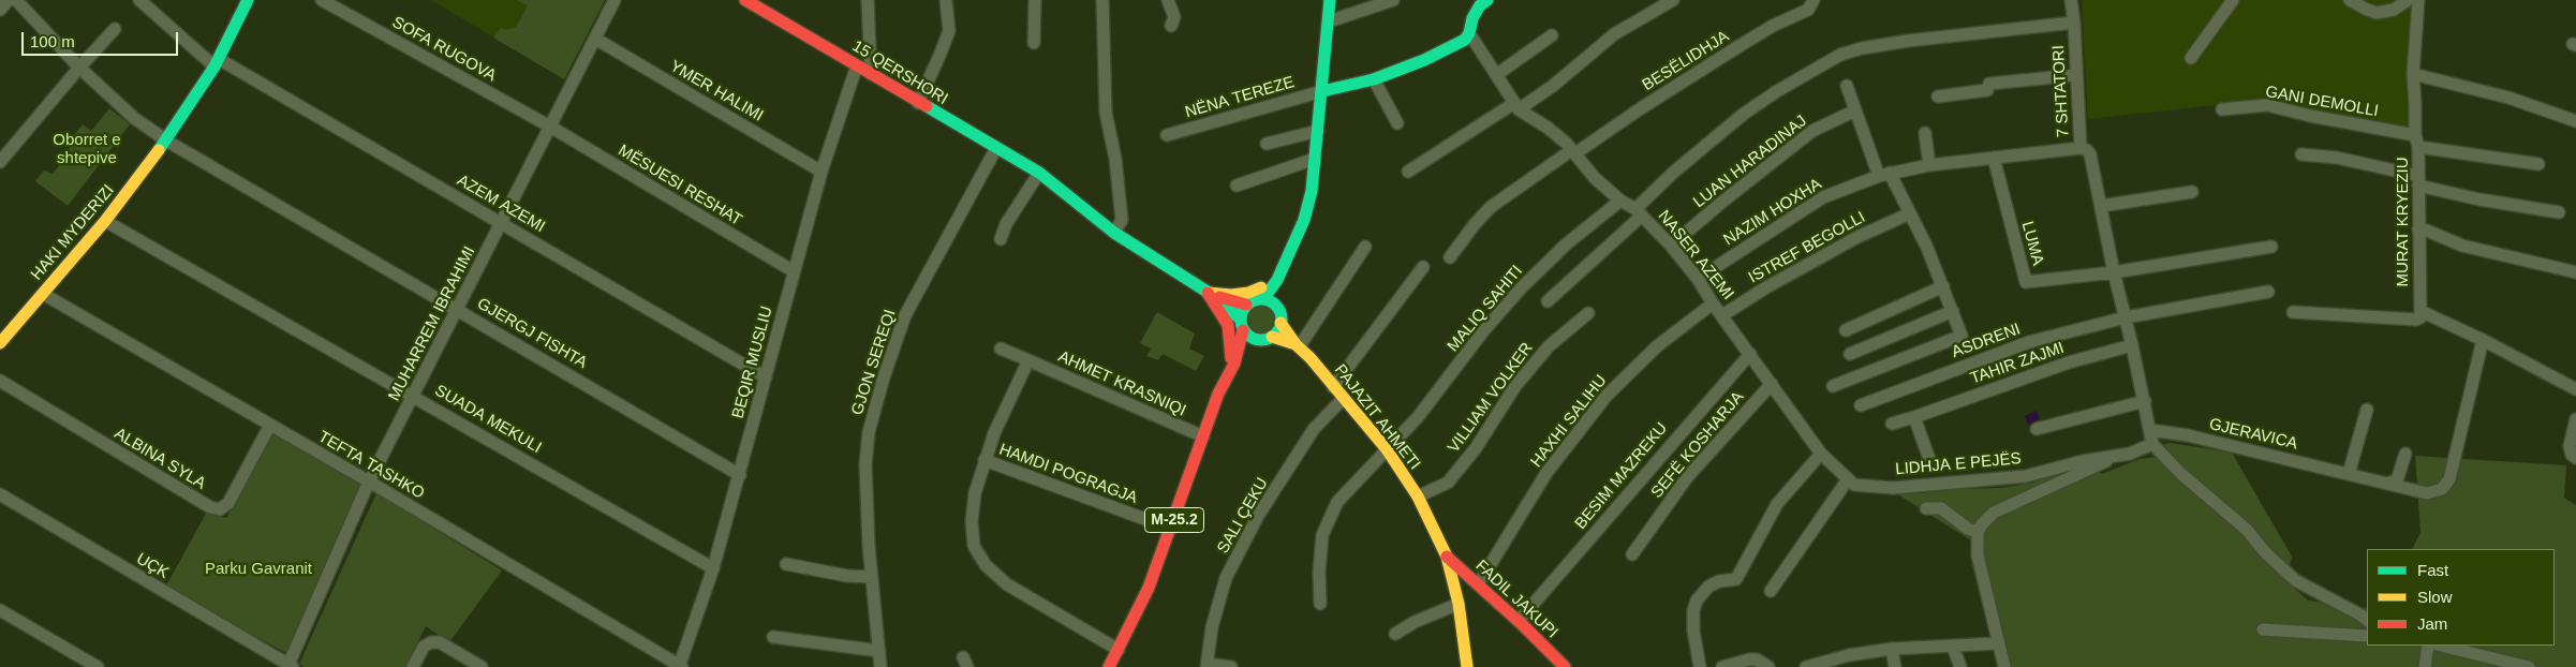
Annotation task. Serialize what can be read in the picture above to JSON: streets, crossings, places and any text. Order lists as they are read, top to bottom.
{
  "streets": {
    "street": [
      "SOFA RUGOVA",
      "BESËLIDHJA",
      "15 QERSHORI",
      "YMER HALIMI",
      "7 SHTATORI",
      "NËNA TEREZE",
      "GANI DEMOLLI",
      "LUAN HARADINAJ",
      "MËSUESI RESHAT",
      "AZEM AZEMI",
      "NAZIM HOXHA",
      "MURAT KRYEZIU",
      "HAKI MYDERIZI",
      "LUMA",
      "ISTREF BEGOLLI",
      "NASER AZEMI",
      "MALIQ SAHITI",
      "MUHARREM IBRAHIMI",
      "GJERGJ FISHTA",
      "ASDRENI",
      "BEQIR MUSLIU",
      "GJON SEREQI",
      "TAHIR ZAJMI",
      "AHMET KRASNIQI",
      "VILLIAM VOLKER",
      "PAJAZIT AHMETI",
      "SUADA MEKULI",
      "HAXHI SALIHU",
      "GJERAVICA",
      "SEFË KOSHARJA",
      "ALBINA SYLA",
      "LIDHJA E PEJËS",
      "TEFTA TASHKO",
      "HAMDI POGRAGJA",
      "BESIM MAZREKU",
      "SALI ÇEKU",
      "M-25.2",
      "UÇK",
      "FADIL JAKUPI"
    ]
  },
  "crossings": [
    ["SOFA RUGOVA", "MËSUESI RESHAT"],
    ["SOFA RUGOVA", "MUHARREM IBRAHIMI"],
    ["BESËLIDHJA", "NASER AZEMI"],
    ["15 QERSHORI", "BEQIR MUSLIU"],
    ["15 QERSHORI", "GJON SEREQI"],
    ["15 QERSHORI", "PAJAZIT AHMETI"],
    ["15 QERSHORI", "M-25.2"],
    ["YMER HALIMI", "MUHARREM IBRAHIMI"],
    ["YMER HALIMI", "BEQIR MUSLIU"],
    ["7 SHTATORI", "NAZIM HOXHA"],
    ["7 SHTATORI", "LUMA"],
    ["7 SHTATORI", "ASDRENI"],
    ["7 SHTATORI", "TAHIR ZAJMI"],
    ["7 SHTATORI", "GJERAVICA"],
    ["GANI DEMOLLI", "MURAT KRYEZIU"],
    ["LUAN HARADINAJ", "NASER AZEMI"],
    ["MËSUESI RESHAT", "MUHARREM IBRAHIMI"],
    ["MËSUESI RESHAT", "BEQIR MUSLIU"],
    ["AZEM AZEMI", "HAKI MYDERIZI"],
    ["AZEM AZEMI", "MUHARREM IBRAHIMI"],
    ["AZEM AZEMI", "BEQIR MUSLIU"],
    ["NAZIM HOXHA", "LUMA"],
    ["NAZIM HOXHA", "NASER AZEMI"],
    ["HAKI MYDERIZI", "GJERGJ FISHTA"],
    ["HAKI MYDERIZI", "SUADA MEKULI"],
    ["HAKI MYDERIZI", "TEFTA TASHKO"],
    ["ISTREF BEGOLLI", "NASER AZEMI"],
    ["NASER AZEMI", "MALIQ SAHITI"],
    ["NASER AZEMI", "HAXHI SALIHU"],
    ["NASER AZEMI", "SEFË KOSHARJA"],
    ["NASER AZEMI", "LIDHJA E PEJËS"],
    ["NASER AZEMI", "BESIM MAZREKU"],
    ["MALIQ SAHITI", "PAJAZIT AHMETI"],
    ["MUHARREM IBRAHIMI", "GJERGJ FISHTA"],
    ["MUHARREM IBRAHIMI", "SUADA MEKULI"],
    ["MUHARREM IBRAHIMI", "TEFTA TASHKO"],
    ["MUHARREM IBRAHIMI", "UÇK"],
    ["GJERGJ FISHTA", "BEQIR MUSLIU"],
    ["BEQIR MUSLIU", "SUADA MEKULI"],
    ["BEQIR MUSLIU", "TEFTA TASHKO"],
    ["AHMET KRASNIQI", "M-25.2"],
    ["VILLIAM VOLKER", "PAJAZIT AHMETI"],
    ["PAJAZIT AHMETI", "SALI ÇEKU"],
    ["PAJAZIT AHMETI", "M-25.2"],
    ["PAJAZIT AHMETI", "FADIL JAKUPI"],
    ["HAXHI SALIHU", "FADIL JAKUPI"],
    ["ALBINA SYLA", "TEFTA TASHKO"],
    ["HAMDI POGRAGJA", "M-25.2"],
    ["BESIM MAZREKU", "FADIL JAKUPI"]
  ],
  "parks": ["Oborret e shtepive", "Parku Gavranit"],
  "legend": ["Fast", "Slow", "Jam"],
  "scale_bar": "100 m"
}
